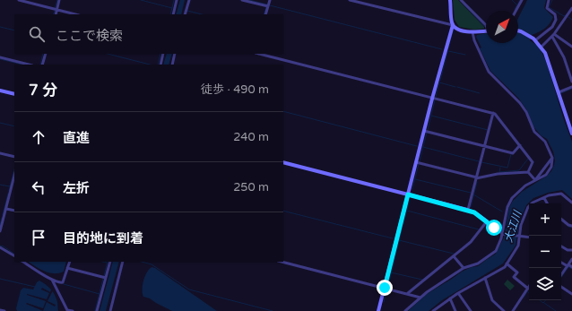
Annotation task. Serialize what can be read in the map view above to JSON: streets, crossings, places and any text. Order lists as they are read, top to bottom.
{
  "water": ["大江川"],
  "north": "top right",
  "page": {
    "search": "ここで検索",
    "heading": ["7 分", "徒歩 · 490 m"],
    "list": [
      ["直進", "240 m"],
      ["左折", "250 m"],
      "目的地に到着"
    ],
    "map_buttons": ["+", "−"]
  }
}
